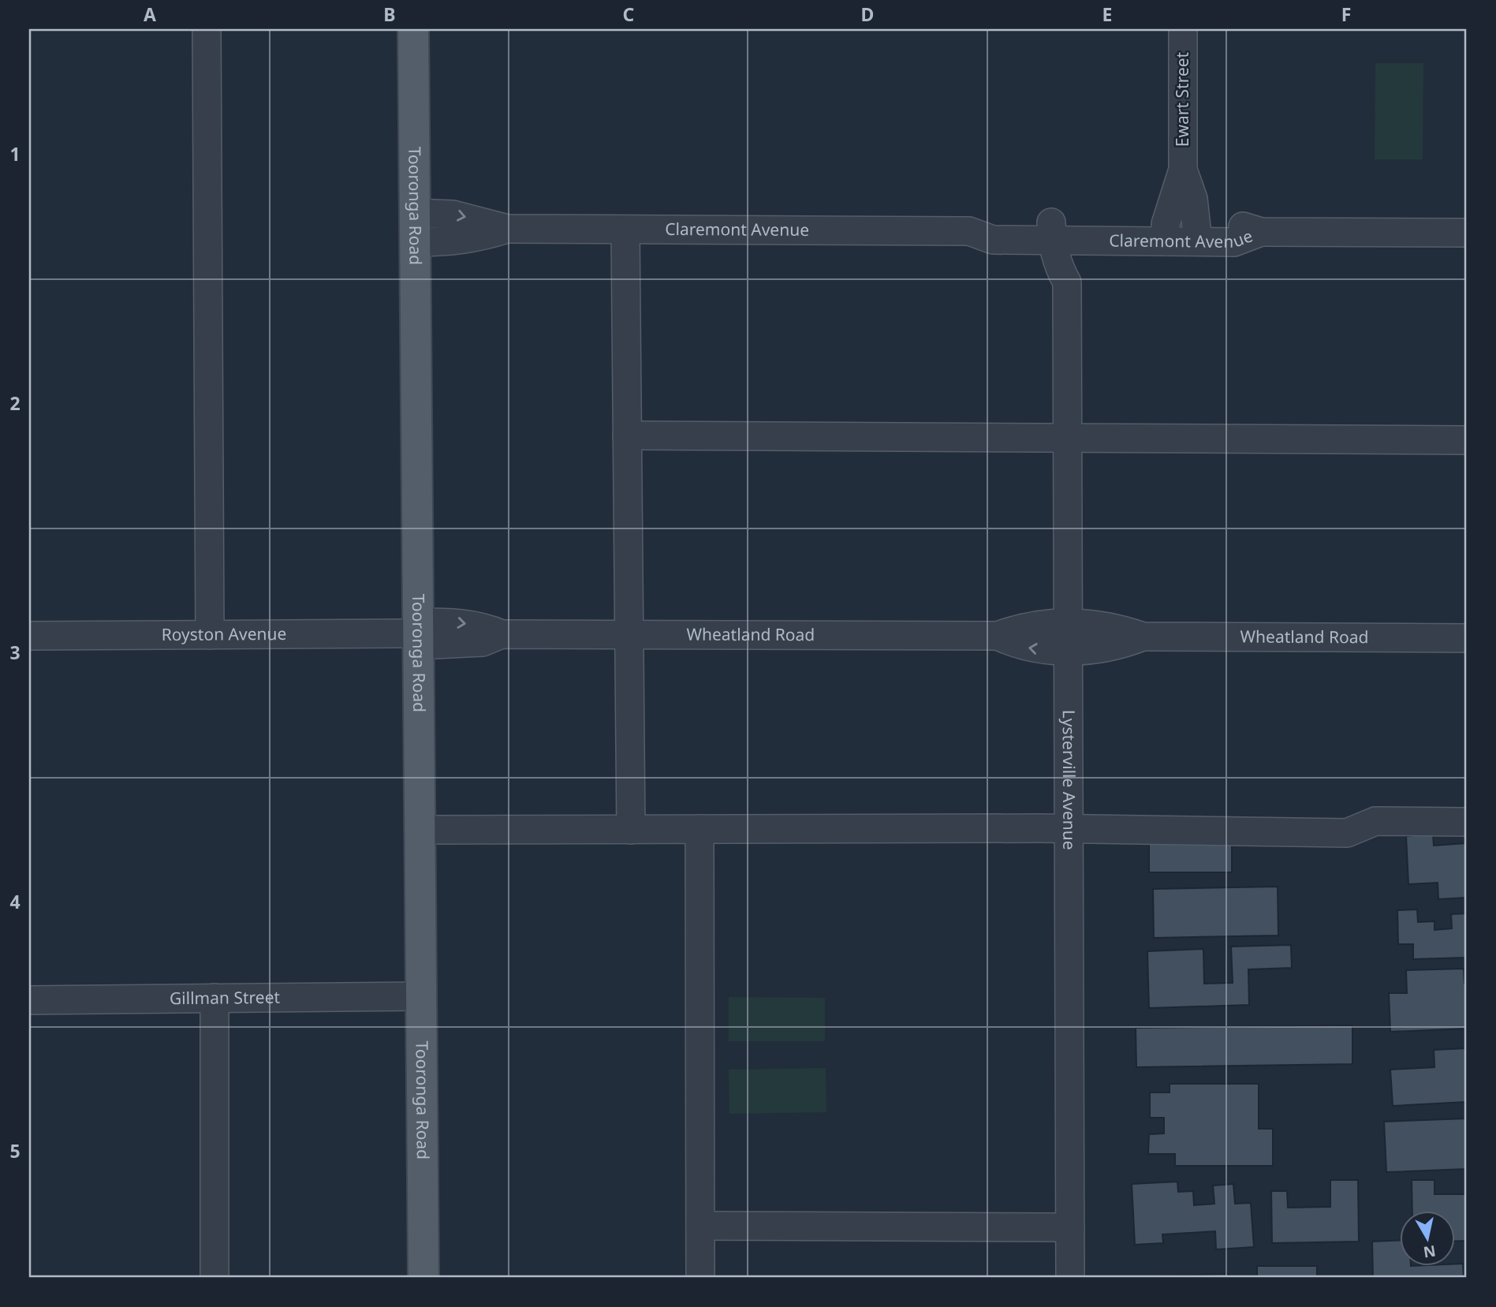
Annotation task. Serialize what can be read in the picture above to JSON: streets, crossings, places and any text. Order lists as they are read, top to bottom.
{
  "streets": {
    "main road": ["Tooronga Road"],
    "street": [
      "Ewart Street",
      "Claremont Avenue",
      "Royston Avenue",
      "Wheatland Road",
      "Lysterville Avenue",
      "Gillman Street"
    ]
  },
  "crossings": [
    ["Ewart Street", "Claremont Avenue"],
    ["Tooronga Road", "Claremont Avenue"],
    ["Tooronga Road", "Royston Avenue"],
    ["Tooronga Road", "Wheatland Road"],
    ["Tooronga Road", "Gillman Street"],
    ["Claremont Avenue", "Lysterville Avenue"],
    ["Royston Avenue", "Wheatland Road"],
    ["Wheatland Road", "Lysterville Avenue"]
  ],
  "north": "bottom",
  "grid": {
    "columns": [
      "A",
      "B",
      "C",
      "D",
      "E",
      "F"
    ],
    "rows": [
      "1",
      "2",
      "3",
      "4",
      "5"
    ]
  }
}
